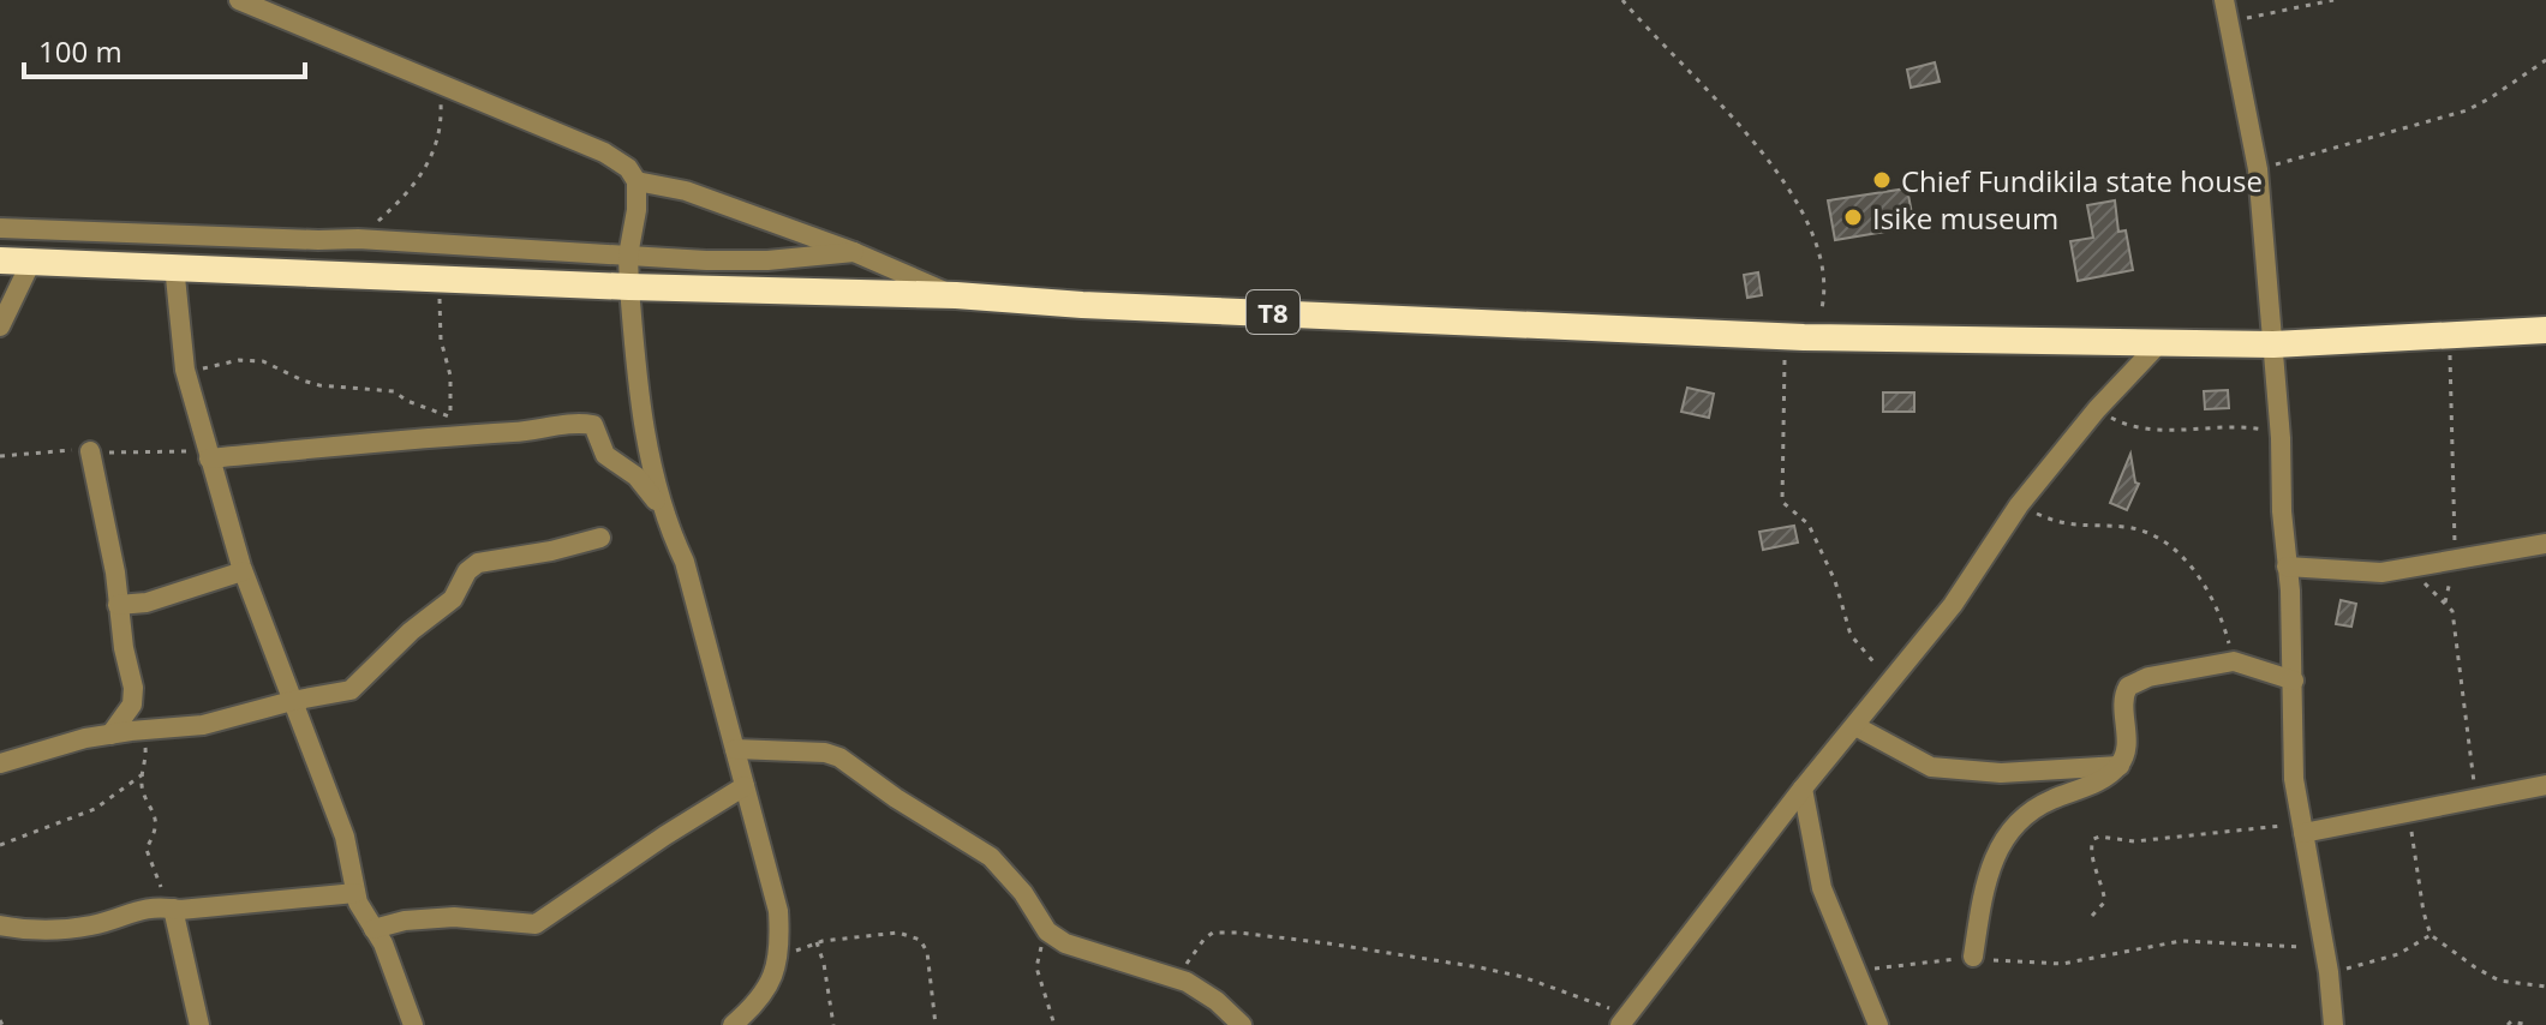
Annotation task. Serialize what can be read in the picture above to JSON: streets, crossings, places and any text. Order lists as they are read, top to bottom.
{
  "streets": {
    "highway": ["T8"]
  },
  "places": ["Chief Fundikila state house", "Isike museum"],
  "scale_bar": "100 m"
}
